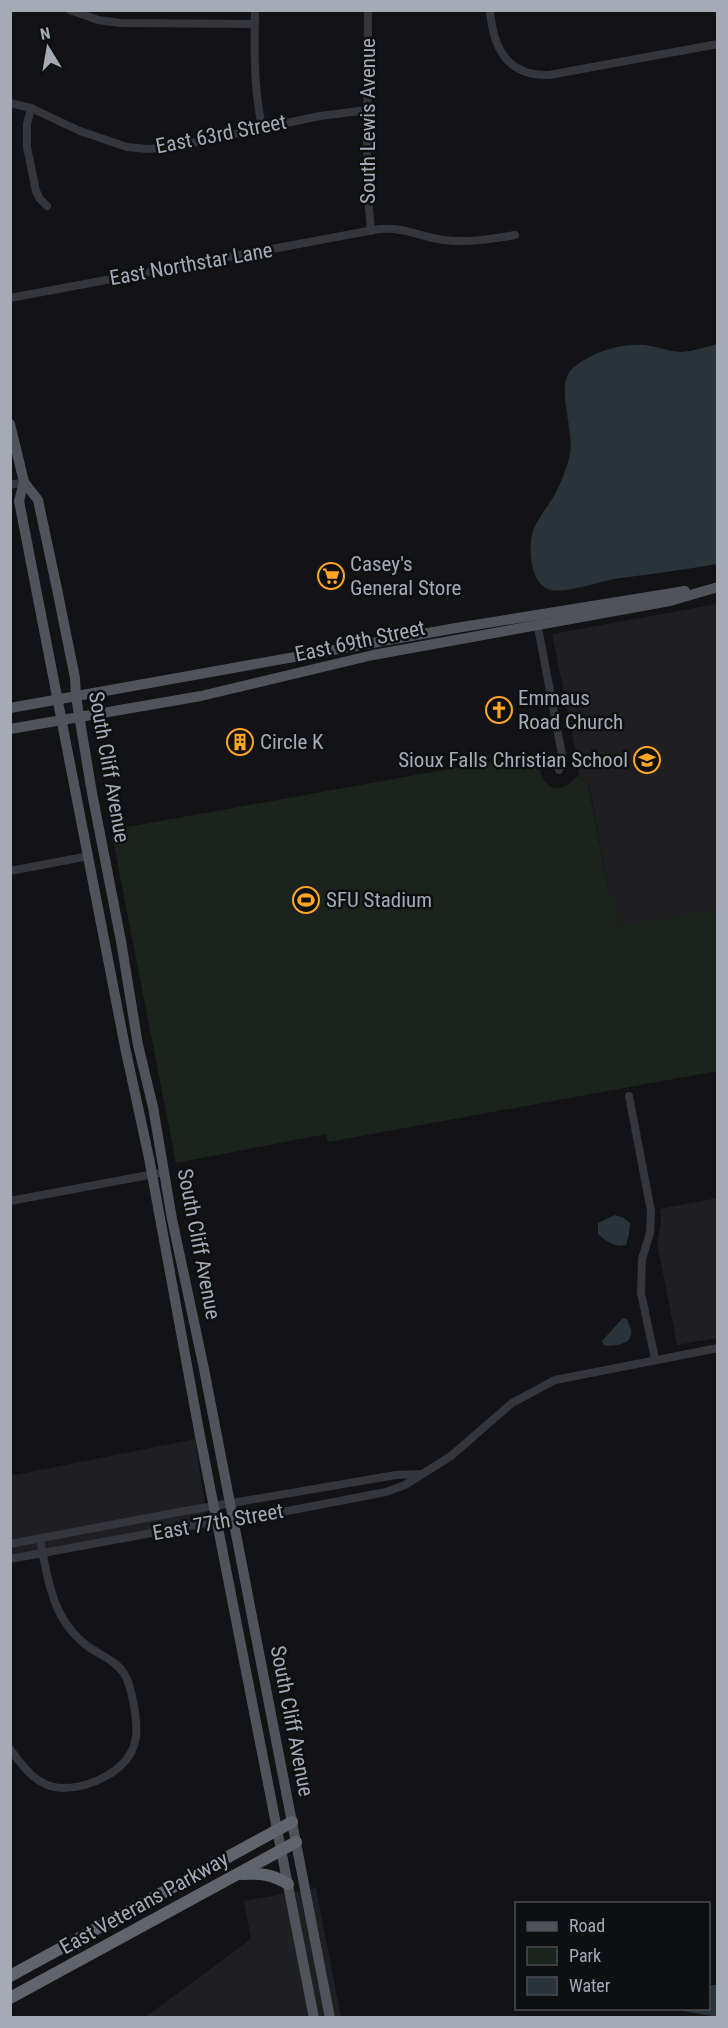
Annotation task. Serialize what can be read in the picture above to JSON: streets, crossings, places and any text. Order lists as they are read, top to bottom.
{
  "streets": {
    "highway": ["East Veterans Parkway"],
    "main road": ["East 69th Street", "South Cliff Avenue"],
    "street": [
      "South Lewis Avenue",
      "East 63rd Street",
      "East Northstar Lane",
      "East 77th Street"
    ]
  },
  "crossings": [
    ["South Lewis Avenue", "East 63rd Street"],
    ["South Lewis Avenue", "East Northstar Lane"],
    ["East 69th Street", "South Cliff Avenue"],
    ["South Cliff Avenue", "East 77th Street"],
    ["South Cliff Avenue", "East Veterans Parkway"]
  ],
  "places": {
    "supermarket": ["Casey's General Store"],
    "church": ["Emmaus Road Church"],
    "building": ["Circle K"],
    "school or university": ["Sioux Falls Christian School"],
    "sports": ["SFU Stadium"]
  },
  "legend": ["Road", "Park", "Water"],
  "north": "top"
}
